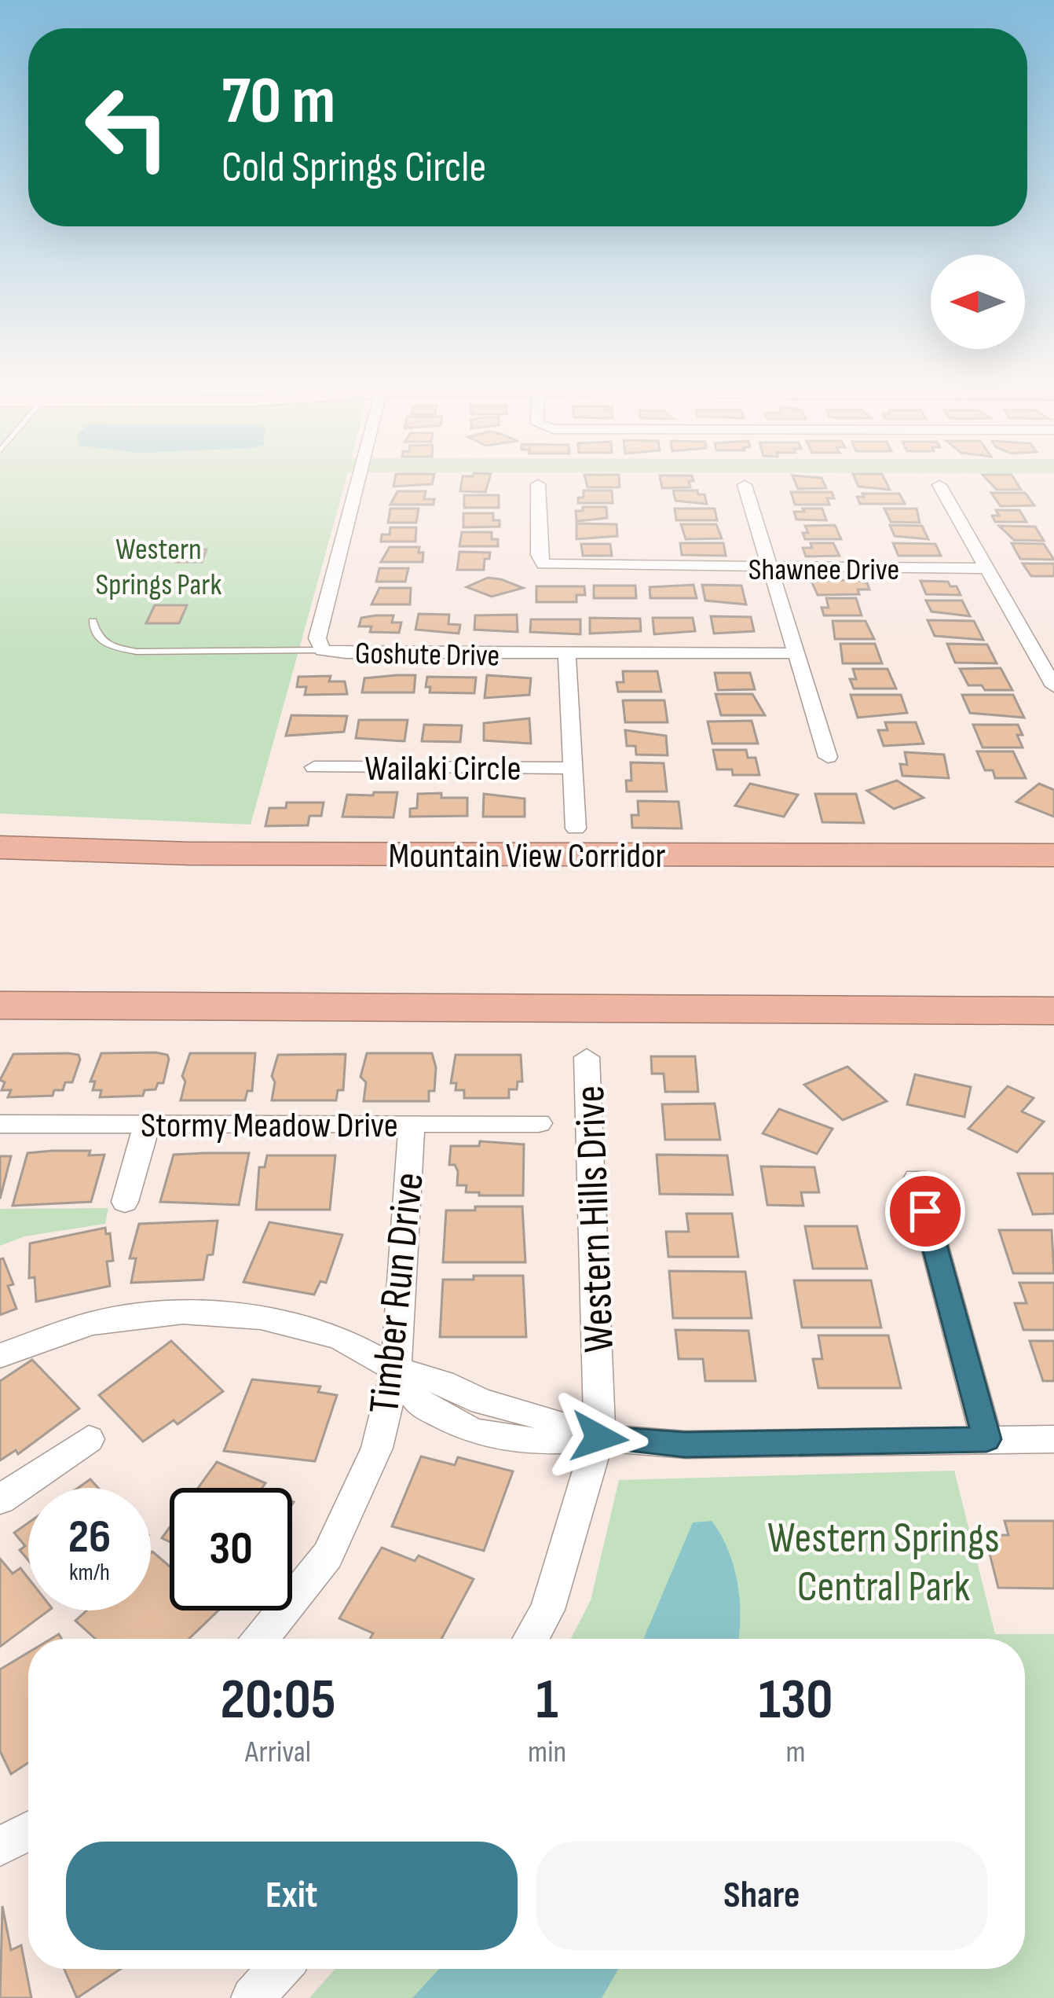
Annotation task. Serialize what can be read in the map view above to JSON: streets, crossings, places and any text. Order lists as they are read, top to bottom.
{
  "streets": {
    "highway": ["Mountain View Corridor"],
    "street": [
      "Shawnee Drive",
      "Goshute Drive",
      "Wailaki Circle",
      "Stormy Meadow Drive",
      "Western Hills Drive",
      "Timber Run Drive"
    ]
  },
  "crossings": [
    ["Stormy Meadow Drive", "Timber Run Drive"]
  ],
  "parks": ["Western Springs Park", "Western Springs Central Park"],
  "north": "left",
  "page": {
    "turn": ["70 m", "Cold Springs Circle"],
    "speed": "26 km/h",
    "limit": "30",
    "eta": [
      "20:05",
      "Arrival",
      "1",
      "min",
      "130",
      "m"
    ],
    "buttons": ["Exit", "Share"]
  }
}
